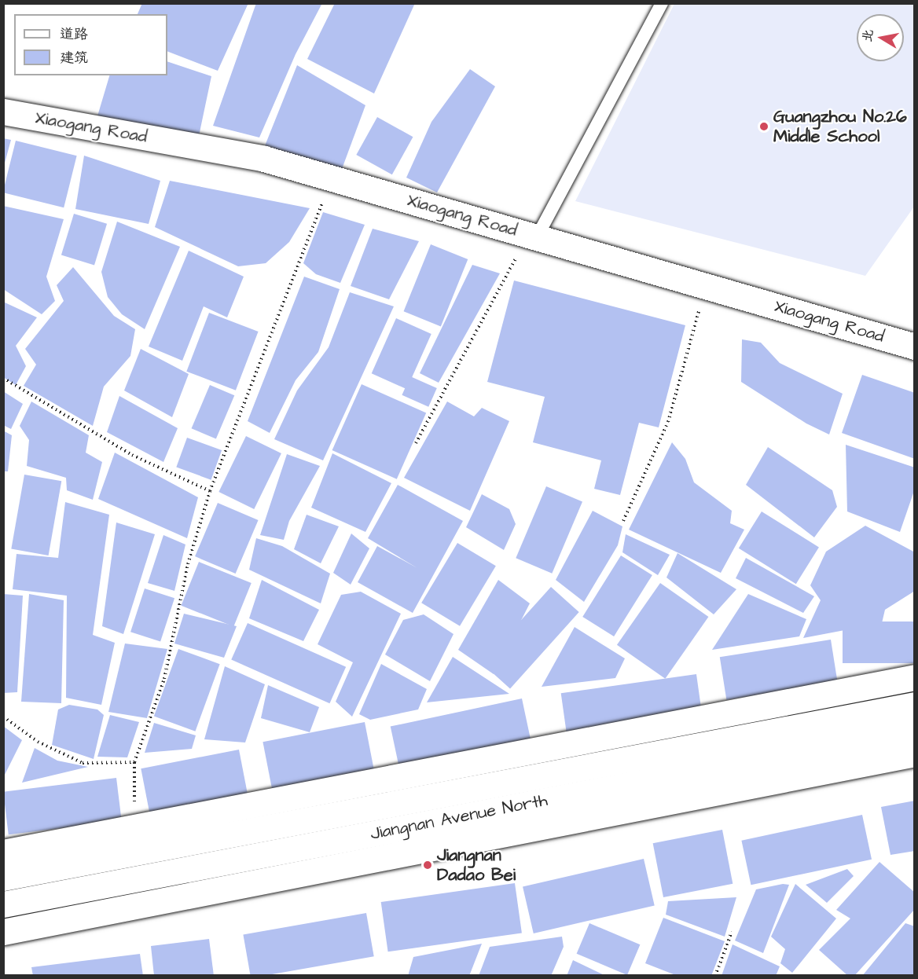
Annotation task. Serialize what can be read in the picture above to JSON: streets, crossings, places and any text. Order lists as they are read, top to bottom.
{
  "streets": {
    "main road": ["Xiaogang Road", "Jiangnan Avenue North"]
  },
  "places": ["Guangzhou No.26 Middle School", "Jiangnan Dadao Bei"],
  "legend": ["道路", "建筑"],
  "north": "left"
}
